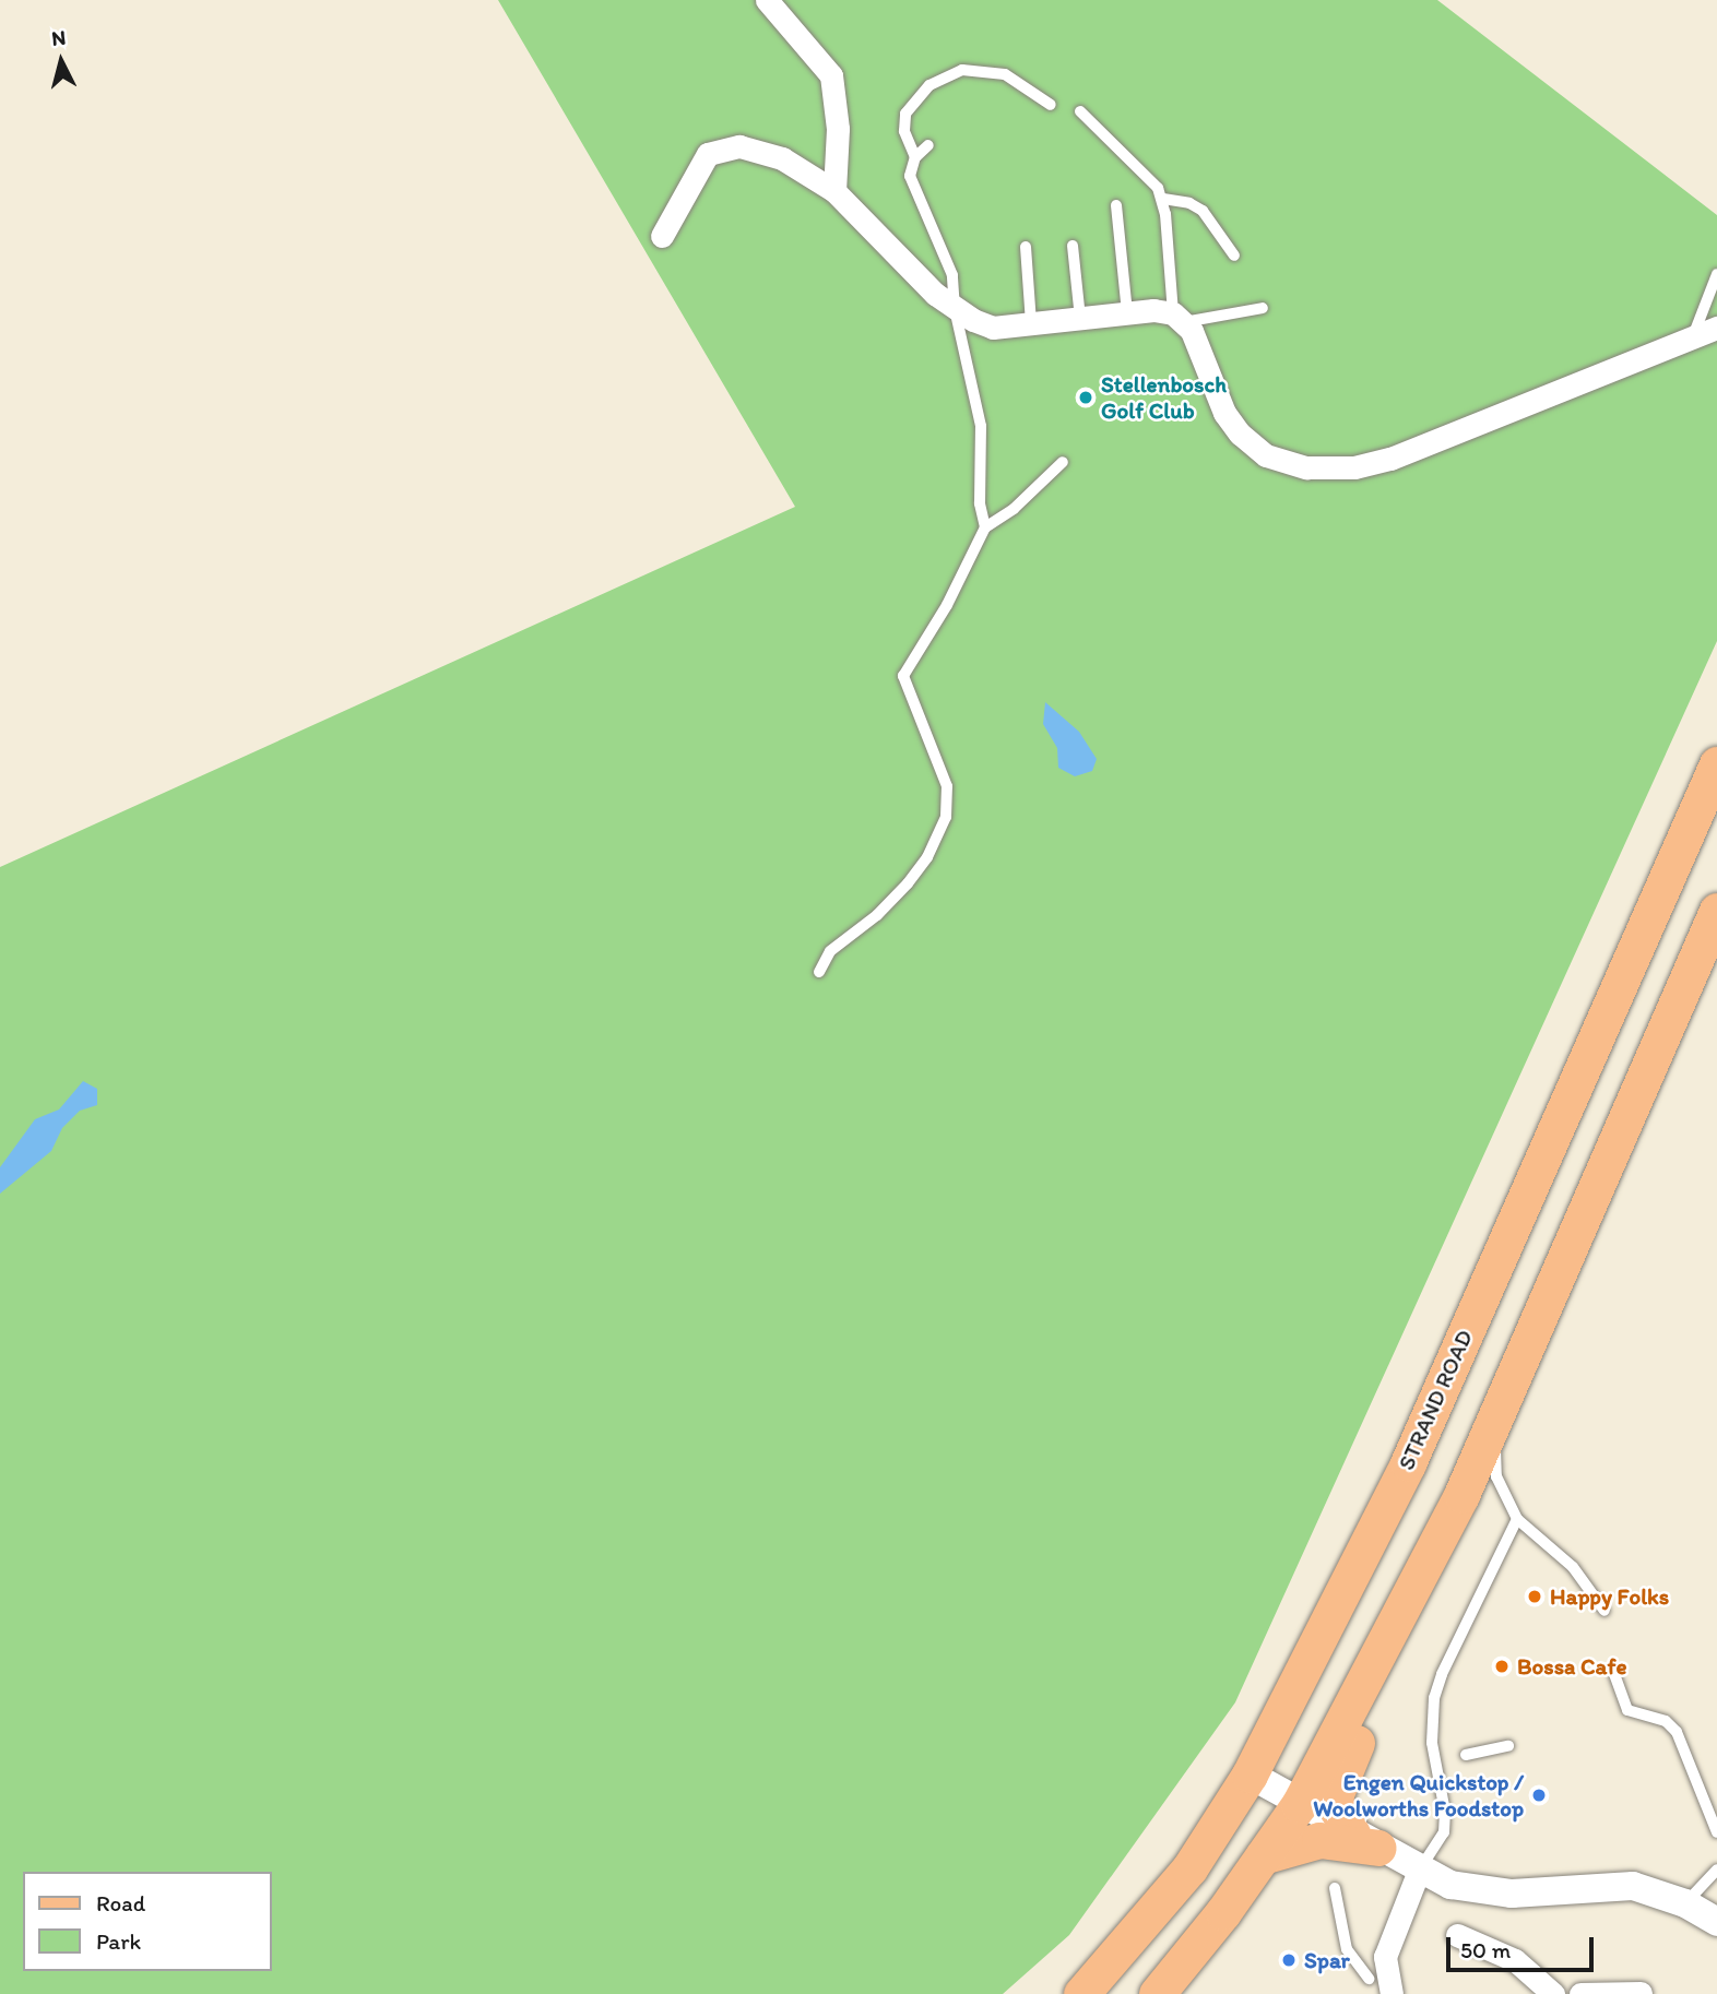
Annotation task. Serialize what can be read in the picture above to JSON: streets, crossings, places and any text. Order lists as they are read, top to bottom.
{
  "streets": {
    "main road": ["STRAND ROAD"]
  },
  "places": [
    "Stellenbosch Golf Club",
    "Happy Folks",
    "Bossa Cafe",
    "Engen Quickstop / Woolworths Foodstop",
    "Spar"
  ],
  "legend": ["Road", "Park"],
  "scale_bar": "50 m",
  "north": "top"
}
